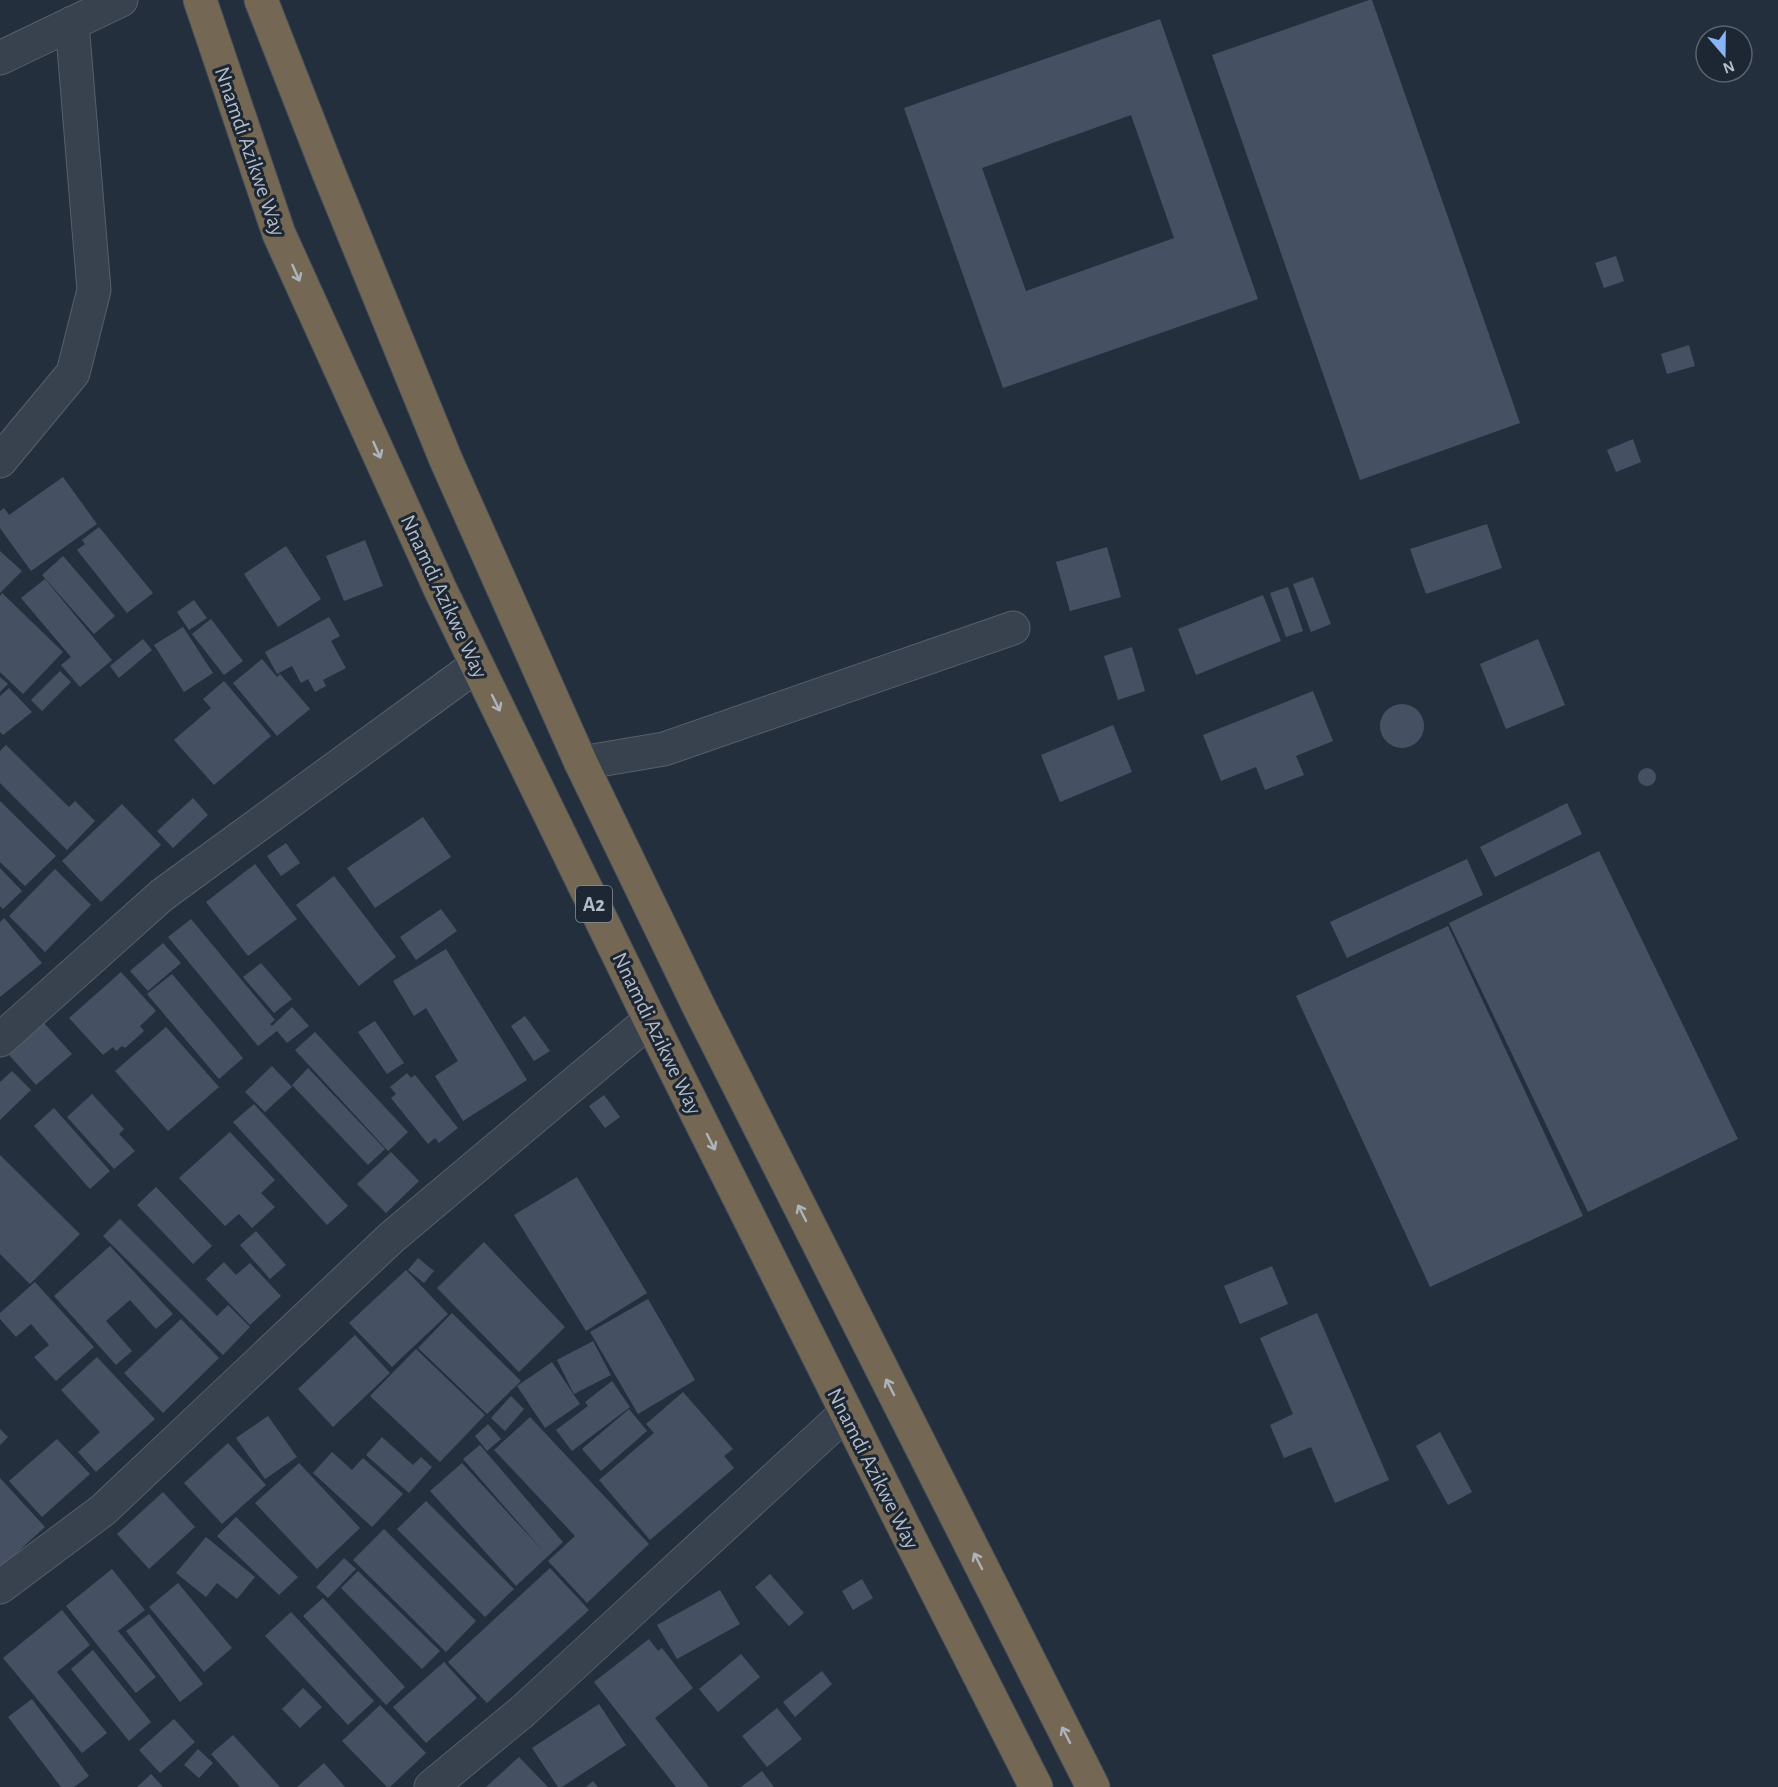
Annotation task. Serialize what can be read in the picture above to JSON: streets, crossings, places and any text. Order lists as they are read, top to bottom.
{
  "streets": {
    "highway": ["Nnamdi Azikwe Way", "A2"]
  },
  "north": "bottom"
}
